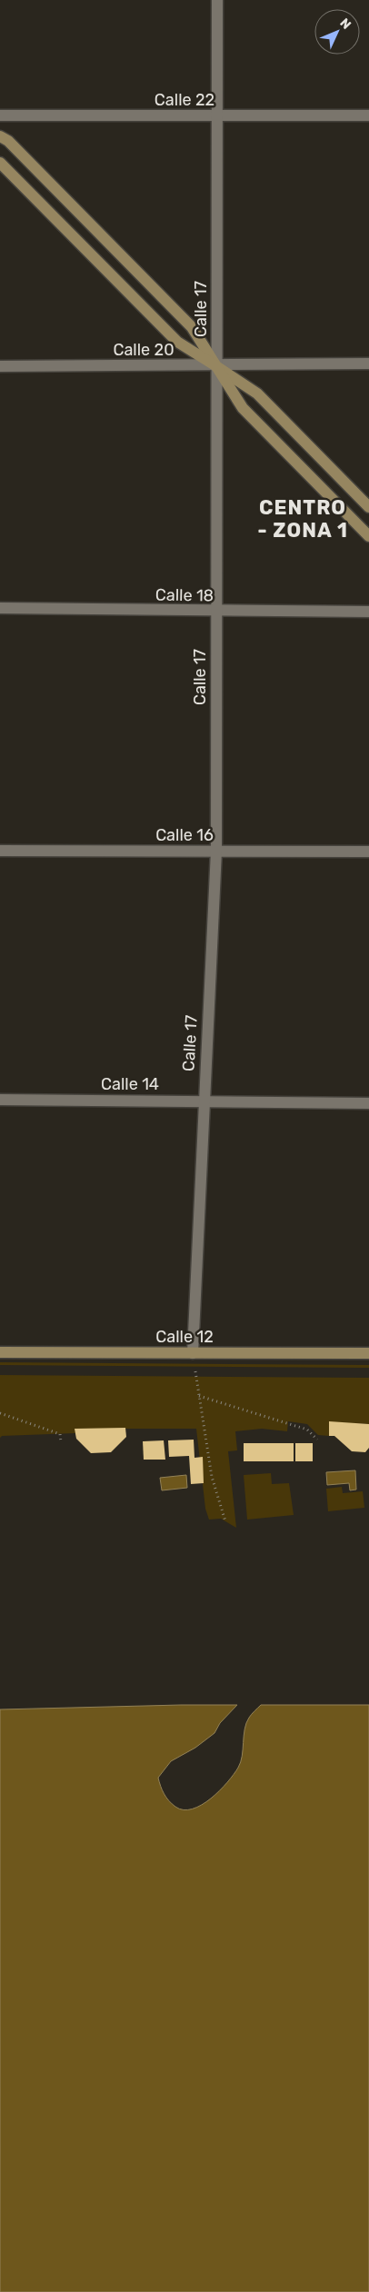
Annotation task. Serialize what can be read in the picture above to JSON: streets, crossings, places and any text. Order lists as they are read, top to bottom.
{
  "streets": {
    "main road": ["Calle 12"],
    "street": [
      "Calle 22",
      "Calle 17",
      "Calle 20",
      "Calle 18",
      "Calle 16",
      "Calle 14"
    ]
  },
  "crossings": [
    ["Calle 22", "Calle 17"],
    ["Calle 17", "Calle 20"],
    ["Calle 17", "Calle 18"],
    ["Calle 17", "Calle 16"],
    ["Calle 17", "Calle 14"],
    ["Calle 17", "Calle 12"]
  ],
  "districts": ["CENTRO - ZONA 1"],
  "north": "top right"
}
